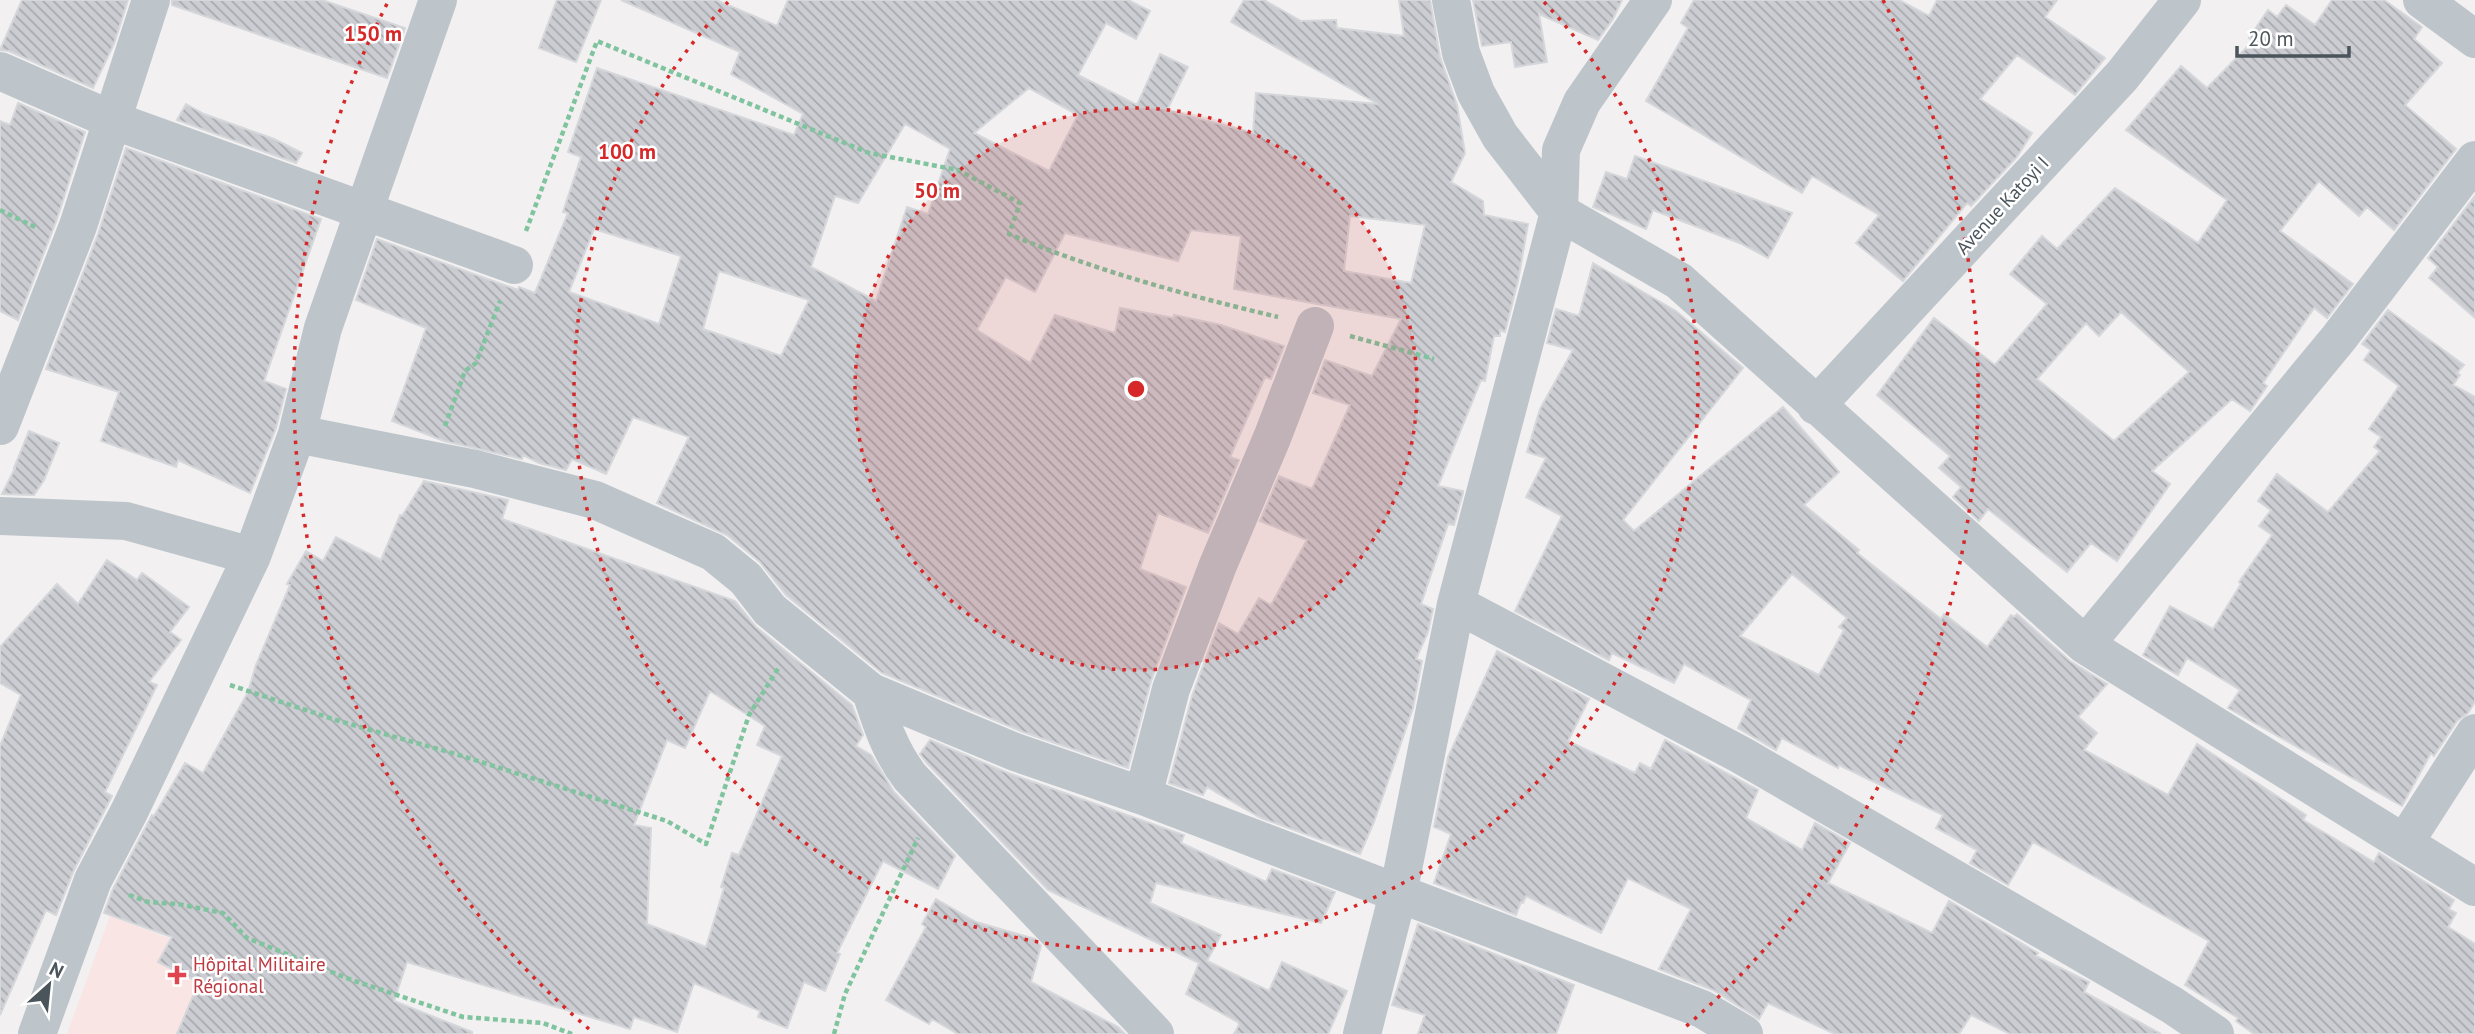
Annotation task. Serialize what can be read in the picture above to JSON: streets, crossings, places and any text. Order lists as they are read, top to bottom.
{
  "streets": {
    "street": ["Avenue Katoyi I"]
  },
  "places": {
    "health": ["Hôpital Militaire Régional"]
  },
  "scale_bar": "20 m",
  "north": "top right",
  "rings": ["150 m", "100 m", "50 m"]
}
